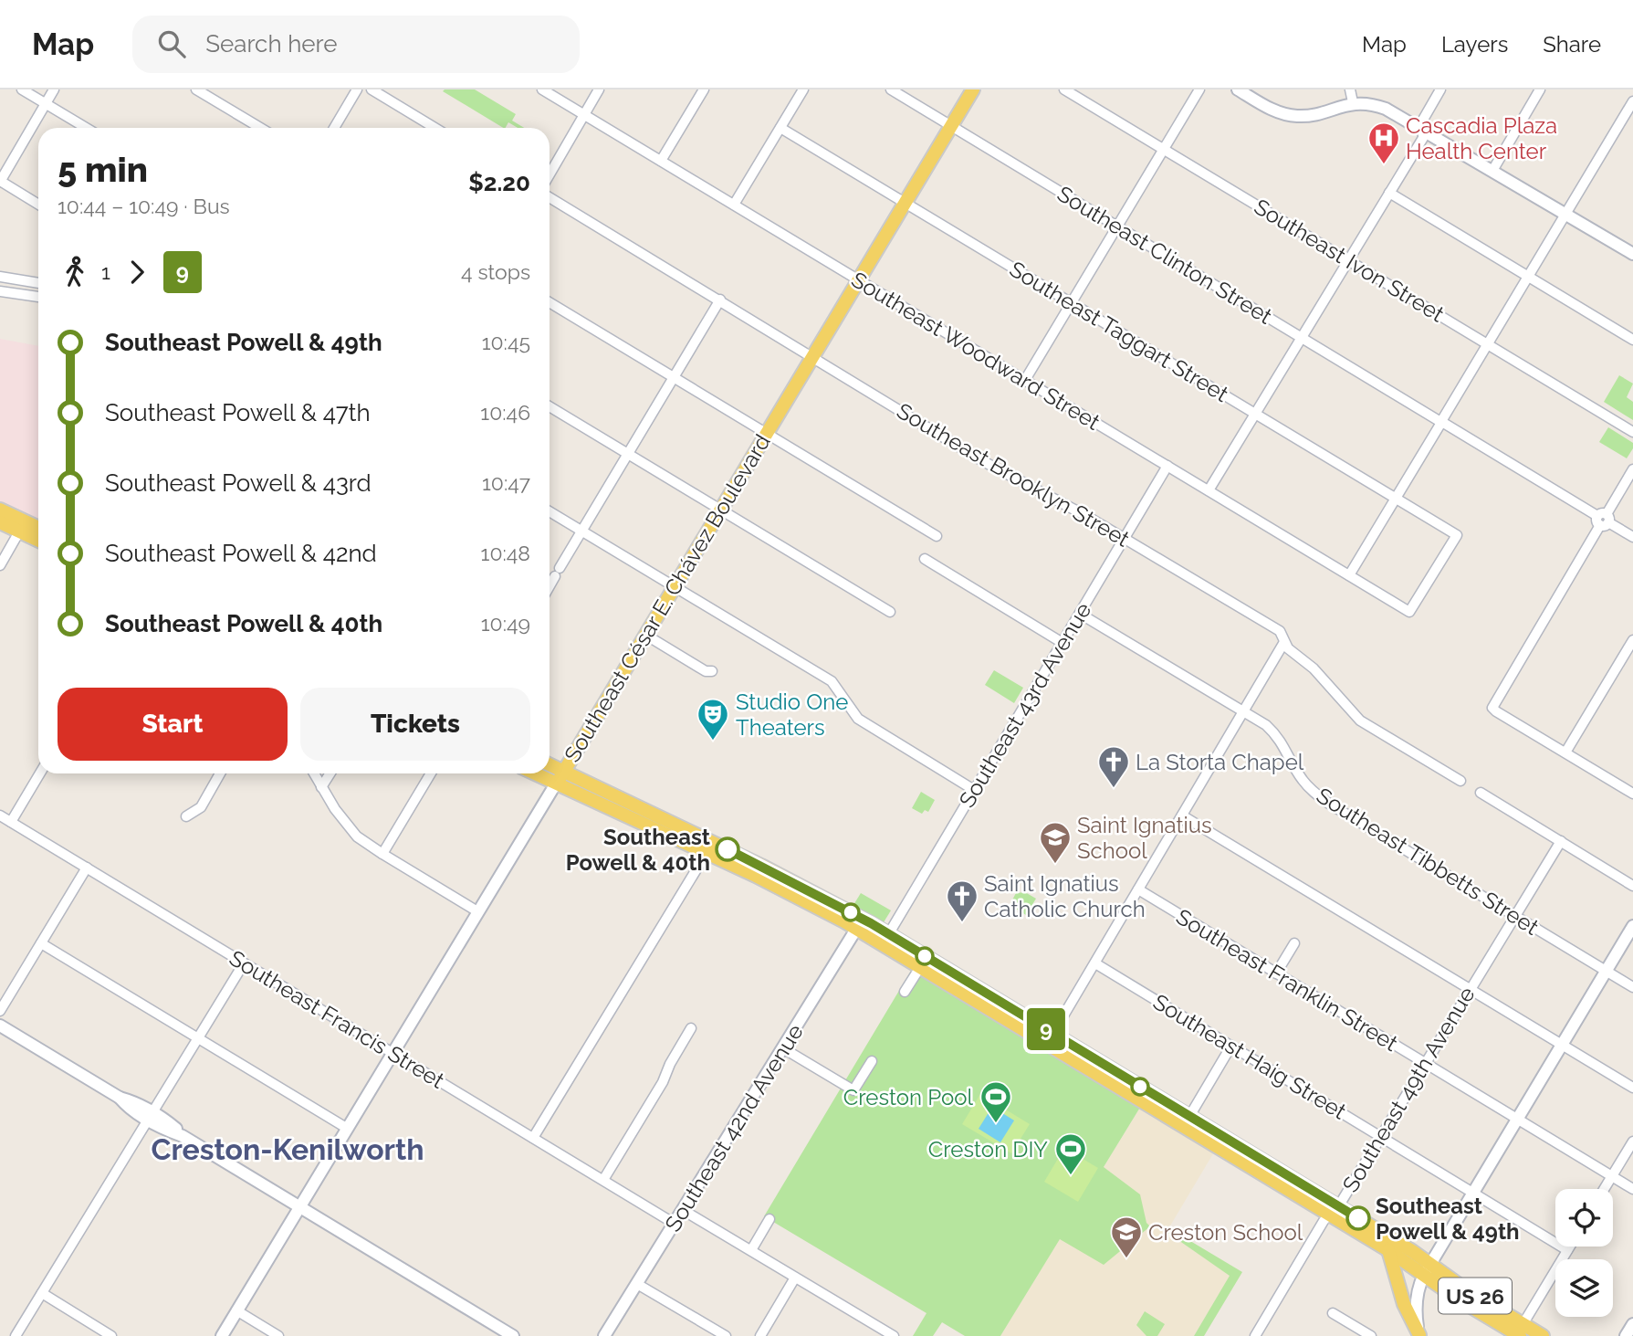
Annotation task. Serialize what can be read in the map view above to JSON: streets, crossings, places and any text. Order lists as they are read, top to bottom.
{
  "streets": {
    "main road": ["Southeast César E. Chávez Boulevard", "Southeast 42nd Avenue", "US 26"],
    "street": [
      "Southeast Clinton Street",
      "Southeast Ivon Street",
      "Southeast Taggart Street",
      "Southeast Woodward Street",
      "Southeast Brooklyn Street",
      "Southeast 43rd Avenue",
      "Southeast Tibbetts Street",
      "Southeast Franklin Street",
      "Southeast Francis Street",
      "Southeast Haig Street",
      "Southeast 49th Avenue"
    ]
  },
  "crossings": [
    ["Southeast Clinton Street", "Southeast César E. Chávez Boulevard"],
    ["Southeast Taggart Street", "Southeast Woodward Street"],
    ["Southeast Taggart Street", "Southeast César E. Chávez Boulevard"],
    ["Southeast Woodward Street", "Southeast César E. Chávez Boulevard"],
    ["Southeast Woodward Street", "Southeast 43rd Avenue"],
    ["Southeast Brooklyn Street", "Southeast César E. Chávez Boulevard"],
    ["Southeast Brooklyn Street", "Southeast 43rd Avenue"],
    ["Southeast César E. Chávez Boulevard", "Southeast Francis Street"],
    ["Southeast César E. Chávez Boulevard", "US 26"],
    ["Southeast 43rd Avenue", "Southeast Tibbetts Street"],
    ["Southeast 43rd Avenue", "US 26"],
    ["Southeast Tibbetts Street", "Southeast 49th Avenue"],
    ["Southeast Franklin Street", "Southeast 49th Avenue"],
    ["Southeast Francis Street", "Southeast 42nd Avenue"],
    ["Southeast Haig Street", "Southeast 49th Avenue"],
    ["Southeast 49th Avenue", "US 26"],
    ["Southeast 42nd Avenue", "US 26"]
  ],
  "districts": ["Creston-Kenilworth"],
  "places": {
    "hospital": ["Cascadia Plaza Health Center"],
    "theatre": ["Studio One Theaters"],
    "church": ["La Storta Chapel", "Saint Ignatius Catholic Church"],
    "other": ["Southeast Powell & 40th", "Southeast Powell & 49th"],
    "school or university": ["Saint Ignatius School", "Creston School"],
    "sports": ["Creston Pool", "Creston DIY"]
  },
  "lines": ["bus line 9"],
  "page": {
    "header": "Map",
    "search": "Search here",
    "nav": ["Map", "Layers", "Share"],
    "on_map": "9",
    "heading": ["5 min", "10:44 – 10:49 · Bus", "$2.20"],
    "legs": ["1", "9", "4 stops"],
    "list": [
      {
        "name": "Southeast Powell & 49th",
        "value": "10:45"
      },
      {
        "name": "Southeast Powell & 47th",
        "value": "10:46"
      },
      {
        "name": "Southeast Powell & 43rd",
        "value": "10:47"
      },
      {
        "name": "Southeast Powell & 42nd",
        "value": "10:48"
      },
      {
        "name": "Southeast Powell & 40th",
        "value": "10:49"
      }
    ],
    "buttons": ["Start", "Tickets"]
  }
}
